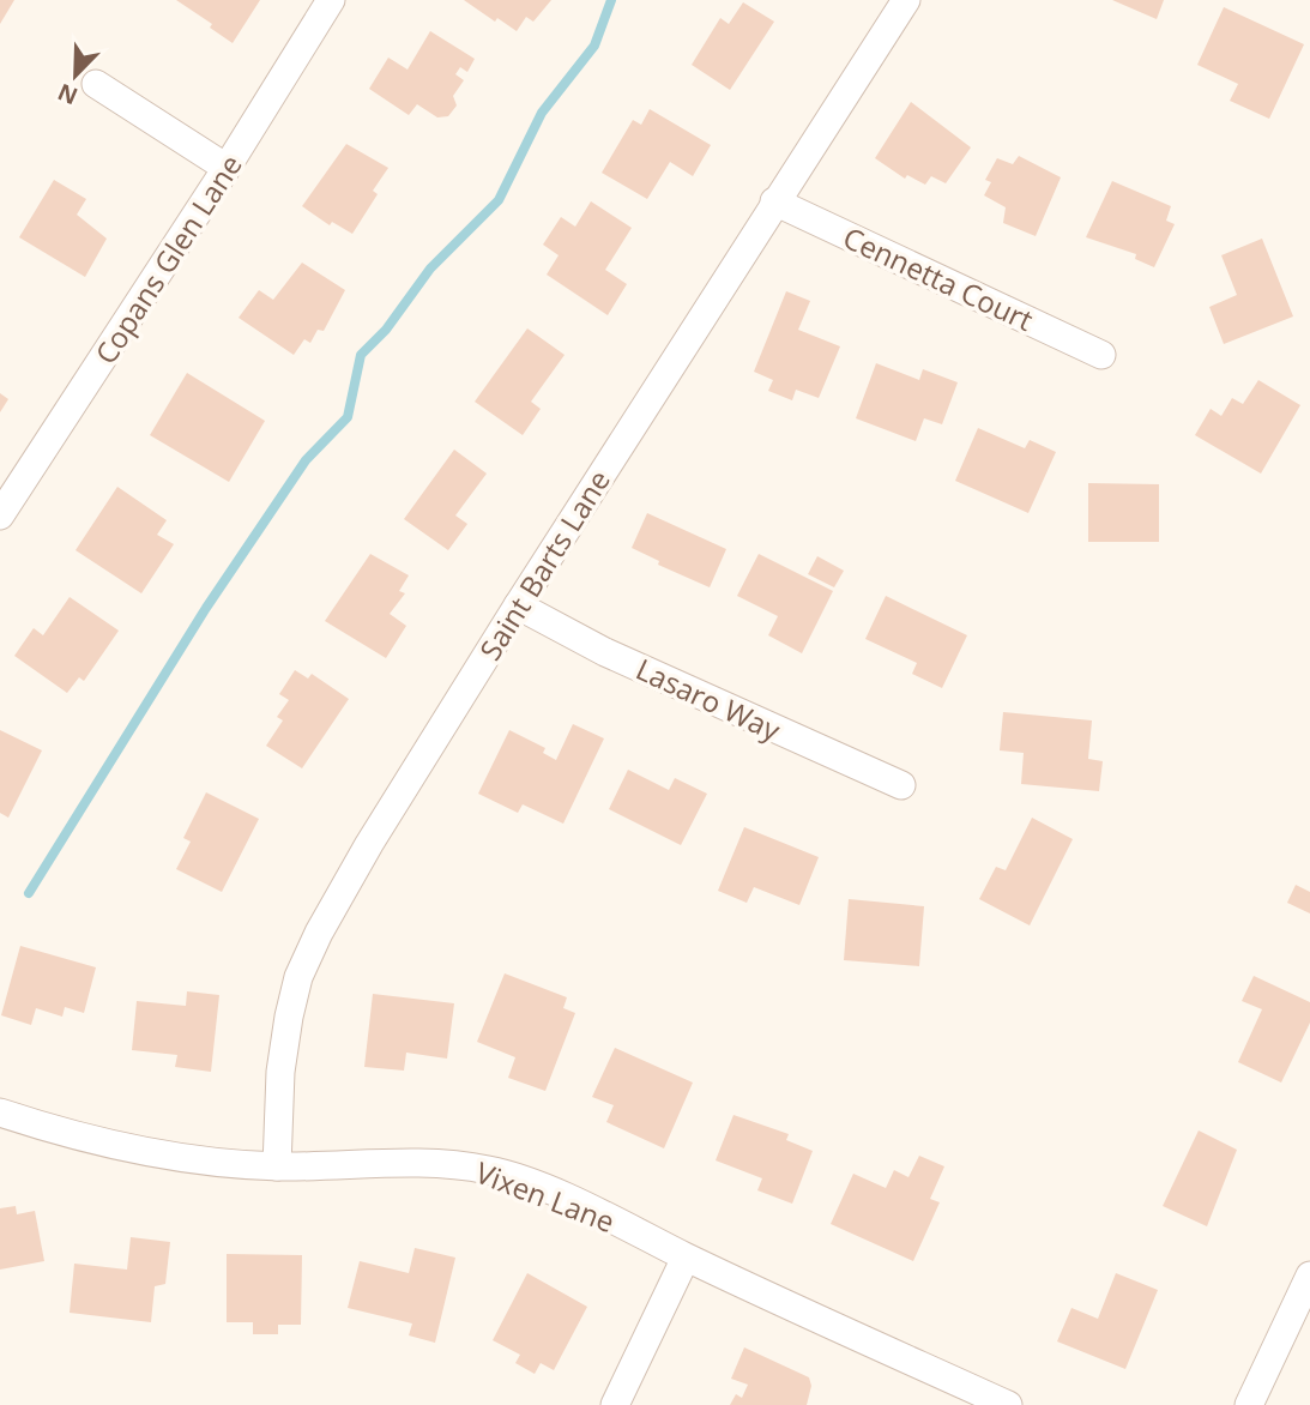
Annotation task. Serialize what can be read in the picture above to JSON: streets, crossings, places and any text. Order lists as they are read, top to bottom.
{
  "streets": {
    "street": [
      "Copans Glen Lane",
      "Cennetta Court",
      "Saint Barts Lane",
      "Lasaro Way",
      "Vixen Lane"
    ]
  },
  "crossings": [
    ["Cennetta Court", "Saint Barts Lane"],
    ["Saint Barts Lane", "Lasaro Way"],
    ["Saint Barts Lane", "Vixen Lane"]
  ],
  "north": "bottom left"
}
